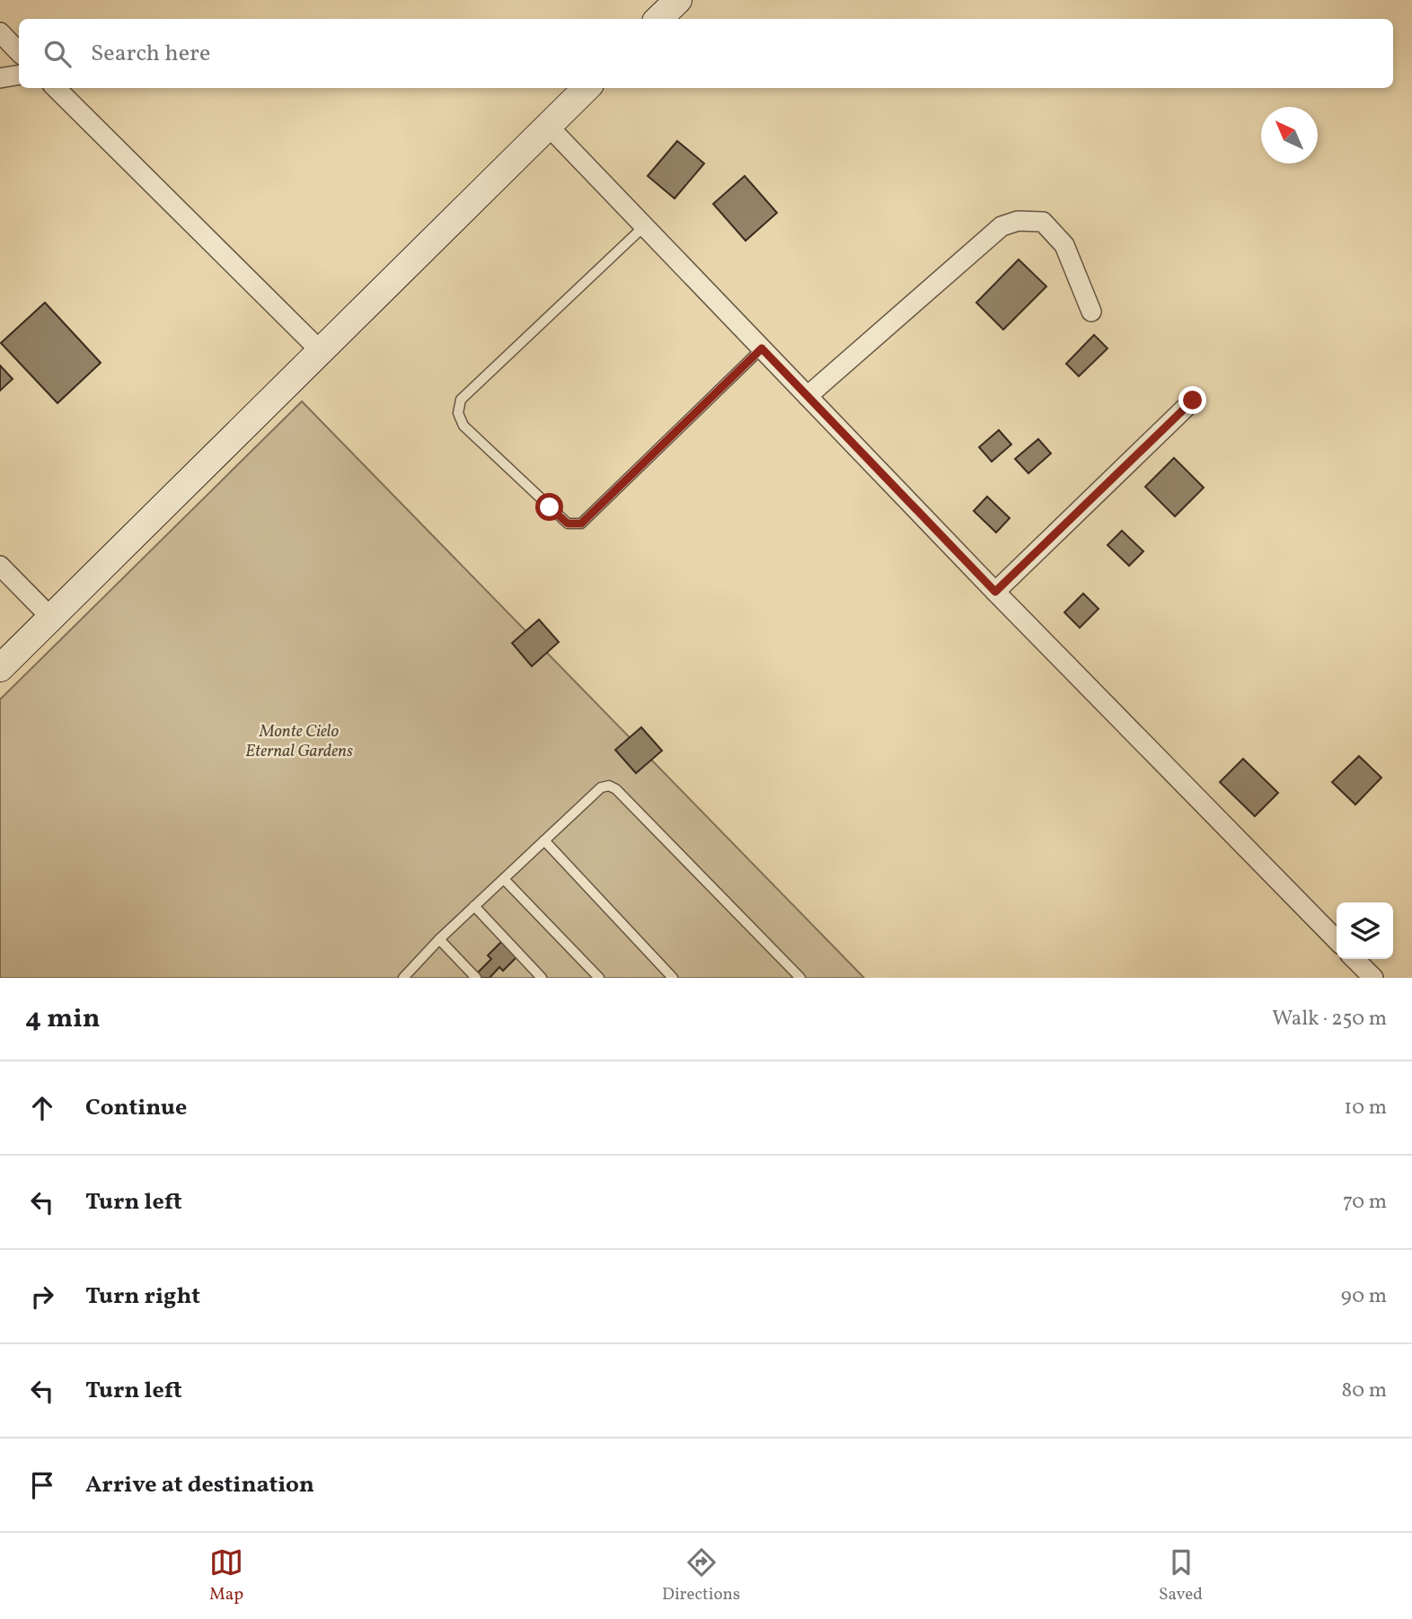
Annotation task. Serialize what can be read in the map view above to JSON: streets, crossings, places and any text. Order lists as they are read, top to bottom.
{
  "parks": ["Monte Cielo Eternal Gardens"],
  "north": "top left",
  "page": {
    "search": "Search here",
    "heading": ["4 min", "Walk · 250 m"],
    "list": [
      ["Continue", "10 m"],
      ["Turn left", "70 m"],
      ["Turn right", "90 m"],
      ["Turn left", "80 m"],
      "Arrive at destination"
    ],
    "nav": ["Map", "Directions", "Saved"]
  }
}
